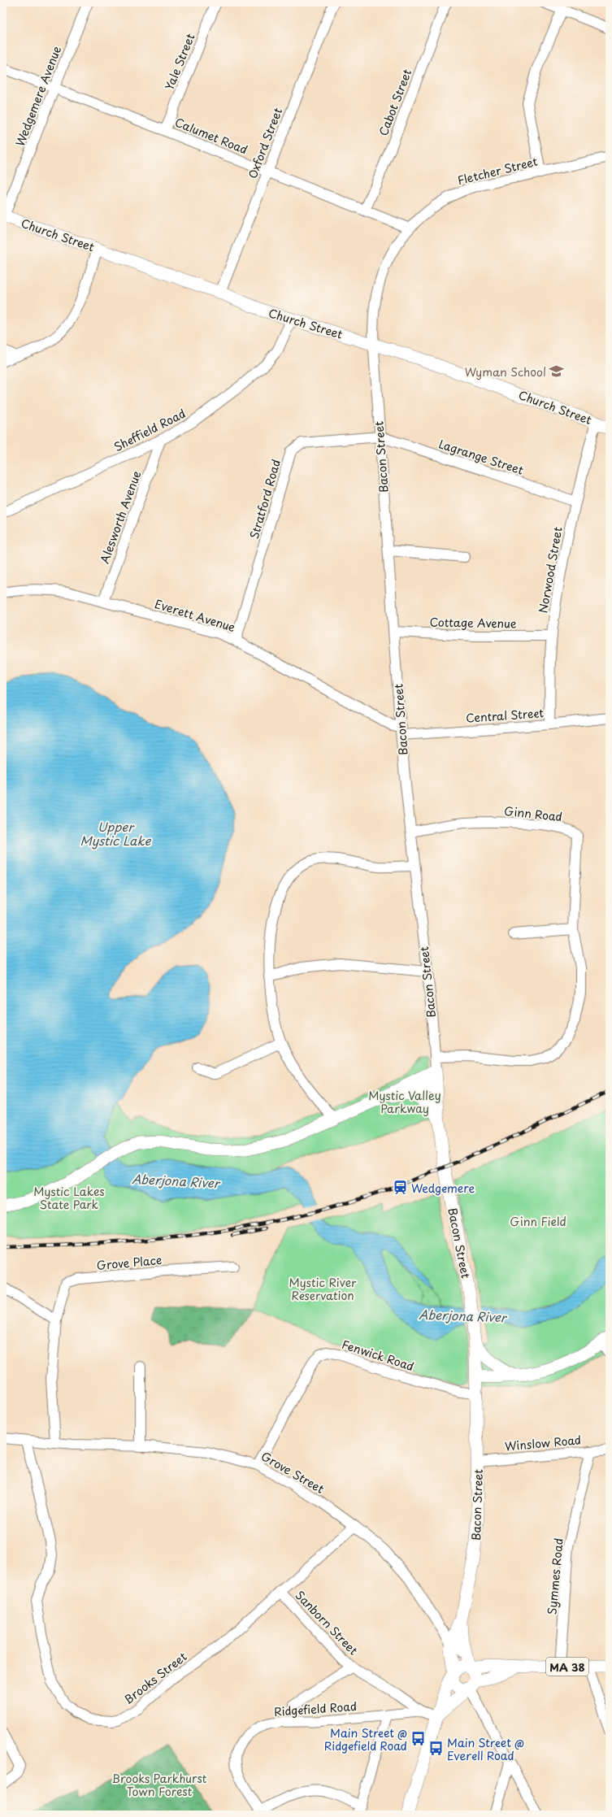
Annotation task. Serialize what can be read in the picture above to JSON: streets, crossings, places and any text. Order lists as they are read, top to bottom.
{
  "streets": {
    "main road": ["Church Street", "Bacon Street", "MA 38"],
    "street": [
      "Yale Street",
      "Wedgemere Avenue",
      "Cabot Street",
      "Calumet Road",
      "Oxford Street",
      "Fletcher Street",
      "Sheffield Road",
      "Lagrange Street",
      "Stratford Road",
      "Alesworth Avenue",
      "Norwood Street",
      "Everett Avenue",
      "Cottage Avenue",
      "Central Street",
      "Ginn Road",
      "Grove Place",
      "Fenwick Road",
      "Winslow Road",
      "Grove Street",
      "Symmes Road",
      "Sanborn Street",
      "Brooks Street",
      "Ridgefield Road"
    ]
  },
  "crossings": [
    ["Yale Street", "Calumet Road"],
    ["Wedgemere Avenue", "Calumet Road"],
    ["Wedgemere Avenue", "Church Street"],
    ["Cabot Street", "Calumet Road"],
    ["Calumet Road", "Oxford Street"],
    ["Calumet Road", "Fletcher Street"],
    ["Oxford Street", "Church Street"],
    ["Fletcher Street", "Church Street"],
    ["Fletcher Street", "Bacon Street"],
    ["Church Street", "Sheffield Road"],
    ["Church Street", "Bacon Street"],
    ["Church Street", "Norwood Street"],
    ["Sheffield Road", "Alesworth Avenue"],
    ["Bacon Street", "Lagrange Street"],
    ["Bacon Street", "Stratford Road"],
    ["Bacon Street", "Everett Avenue"],
    ["Bacon Street", "Cottage Avenue"],
    ["Bacon Street", "Central Street"],
    ["Bacon Street", "Ginn Road"],
    ["Bacon Street", "Fenwick Road"],
    ["Bacon Street", "Winslow Road"],
    ["Bacon Street", "Grove Street"],
    ["Bacon Street", "MA 38"],
    ["Lagrange Street", "Stratford Road"],
    ["Lagrange Street", "Norwood Street"],
    ["Stratford Road", "Everett Avenue"],
    ["Alesworth Avenue", "Everett Avenue"],
    ["Norwood Street", "Cottage Avenue"],
    ["Norwood Street", "Central Street"],
    ["Everett Avenue", "Central Street"],
    ["Grove Place", "Grove Street"],
    ["Fenwick Road", "Grove Street"],
    ["Winslow Road", "Symmes Road"],
    ["Grove Street", "MA 38"],
    ["Grove Street", "Brooks Street"],
    ["Symmes Road", "MA 38"],
    ["Sanborn Street", "Brooks Street"],
    ["Sanborn Street", "Ridgefield Road"],
    ["MA 38", "Ridgefield Road"]
  ],
  "water": ["Upper Mystic Lake", "Aberjona River"],
  "parks": [
    "Mystic Valley Parkway",
    "Mystic Lakes State Park",
    "Ginn Field",
    "Mystic River Reservation",
    "Brooks Parkhurst Town Forest"
  ],
  "places": {
    "school or university": ["Wyman School"],
    "station": ["Wedgemere"],
    "bus stop": ["Main Street @ Ridgefield Road", "Main Street @ Everell Road"]
  }
}
